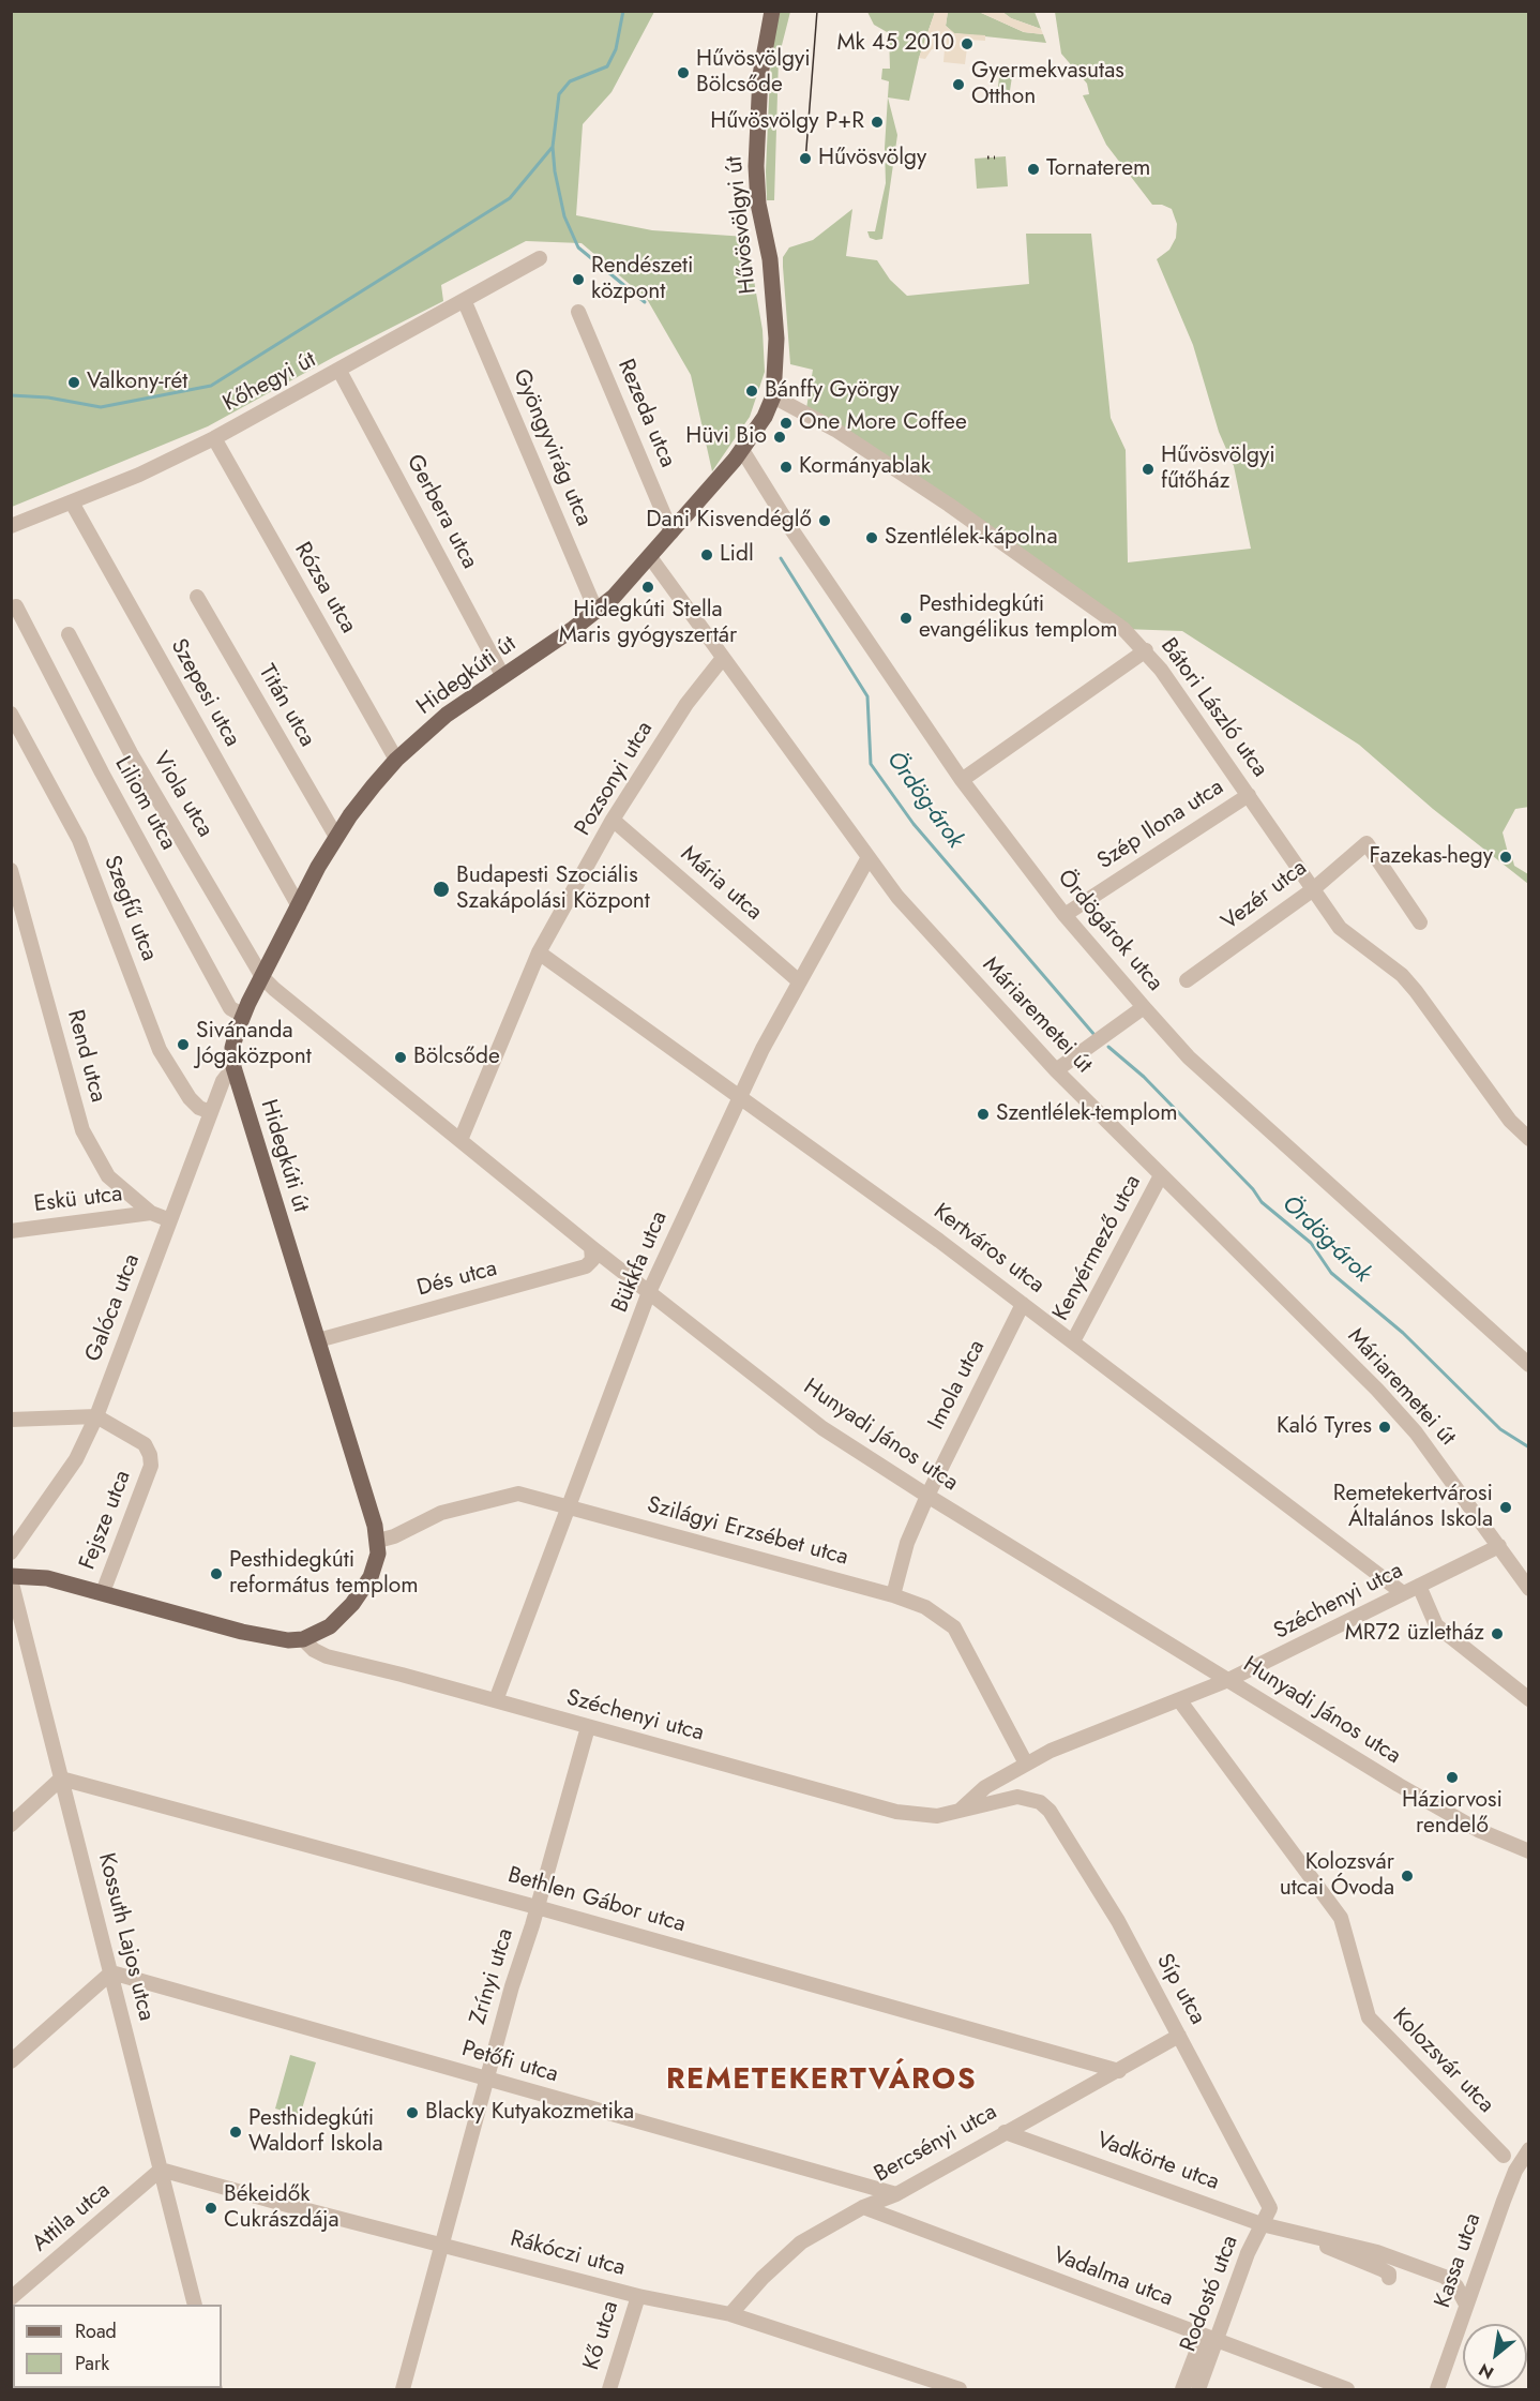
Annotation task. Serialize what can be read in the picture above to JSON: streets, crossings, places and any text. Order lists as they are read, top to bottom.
{
  "streets": {
    "main road": ["Hűvösvölgyi út", "Hidegkúti út"],
    "street": [
      "Kőhegyi út",
      "Rezeda utca",
      "Gyöngyvirág utca",
      "Gerbera utca",
      "Rózsa utca",
      "Szepesi utca",
      "Titán utca",
      "Bátori László utca",
      "Pozsonyi utca",
      "Viola utca",
      "Liliom utca",
      "Szép Ilona utca",
      "Mária utca",
      "Vezér utca",
      "Szegfű utca",
      "Ördögárok utca",
      "Máriaremetei út",
      "Rend utca",
      "Eskü utca",
      "Kenyérmező utca",
      "Kertváros utca",
      "Bükkfa utca",
      "Dés utca",
      "Galóca utca",
      "Imola utca",
      "Hunyadi János utca",
      "Fejsze utca",
      "Szilágyi Erzsébet utca",
      "Széchenyi utca",
      "Bethlen Gábor utca",
      "Kossuth Lajos utca",
      "Zrínyi utca",
      "Síp utca",
      "Kolozsvár utca",
      "Petőfi utca",
      "Bercsényi utca",
      "Vadkörte utca",
      "Attila utca",
      "Rákóczi utca",
      "Kassa utca",
      "Vadalma utca",
      "Rodostó utca",
      "Kő utca"
    ]
  },
  "crossings": [
    ["Hűvösvölgyi út", "Hidegkúti út"],
    ["Hűvösvölgyi út", "Bátori László utca"],
    ["Kőhegyi út", "Gyöngyvirág utca"],
    ["Kőhegyi út", "Gerbera utca"],
    ["Kőhegyi út", "Rózsa utca"],
    ["Kőhegyi út", "Szepesi utca"],
    ["Rezeda utca", "Hidegkúti út"],
    ["Gyöngyvirág utca", "Hidegkúti út"],
    ["Gerbera utca", "Hidegkúti út"],
    ["Rózsa utca", "Hidegkúti út"],
    ["Hidegkúti út", "Szepesi utca"],
    ["Hidegkúti út", "Titán utca"],
    ["Hidegkúti út", "Bátori László utca"],
    ["Hidegkúti út", "Viola utca"],
    ["Hidegkúti út", "Liliom utca"],
    ["Hidegkúti út", "Ördögárok utca"],
    ["Hidegkúti út", "Máriaremetei út"],
    ["Hidegkúti út", "Dés utca"],
    ["Hidegkúti út", "Galóca utca"],
    ["Hidegkúti út", "Hunyadi János utca"],
    ["Hidegkúti út", "Szilágyi Erzsébet utca"],
    ["Hidegkúti út", "Széchenyi utca"],
    ["Bátori László utca", "Szép Ilona utca"],
    ["Bátori László utca", "Vezér utca"],
    ["Pozsonyi utca", "Mária utca"],
    ["Pozsonyi utca", "Máriaremetei út"],
    ["Pozsonyi utca", "Kertváros utca"],
    ["Pozsonyi utca", "Hunyadi János utca"],
    ["Viola utca", "Hunyadi János utca"],
    ["Szép Ilona utca", "Ördögárok utca"],
    ["Mária utca", "Bükkfa utca"],
    ["Szegfű utca", "Galóca utca"],
    ["Máriaremetei út", "Kenyérmező utca"],
    ["Máriaremetei út", "Bükkfa utca"],
    ["Máriaremetei út", "Széchenyi utca"],
    ["Rend utca", "Eskü utca"],
    ["Rend utca", "Galóca utca"],
    ["Kenyérmező utca", "Kertváros utca"],
    ["Kertváros utca", "Bükkfa utca"],
    ["Kertváros utca", "Imola utca"],
    ["Kertváros utca", "Széchenyi utca"],
    ["Bükkfa utca", "Hunyadi János utca"],
    ["Bükkfa utca", "Szilágyi Erzsébet utca"],
    ["Bükkfa utca", "Széchenyi utca"],
    ["Dés utca", "Hunyadi János utca"],
    ["Galóca utca", "Fejsze utca"],
    ["Imola utca", "Hunyadi János utca"],
    ["Imola utca", "Szilágyi Erzsébet utca"],
    ["Hunyadi János utca", "Széchenyi utca"],
    ["Szilágyi Erzsébet utca", "Széchenyi utca"],
    ["Széchenyi utca", "Zrínyi utca"],
    ["Széchenyi utca", "Síp utca"],
    ["Széchenyi utca", "Kolozsvár utca"],
    ["Bethlen Gábor utca", "Kossuth Lajos utca"],
    ["Bethlen Gábor utca", "Zrínyi utca"],
    ["Bethlen Gábor utca", "Bercsényi utca"],
    ["Kossuth Lajos utca", "Petőfi utca"],
    ["Kossuth Lajos utca", "Attila utca"],
    ["Kossuth Lajos utca", "Rákóczi utca"],
    ["Zrínyi utca", "Petőfi utca"],
    ["Zrínyi utca", "Rákóczi utca"],
    ["Síp utca", "Bercsényi utca"],
    ["Síp utca", "Vadkörte utca"],
    ["Síp utca", "Rodostó utca"],
    ["Petőfi utca", "Bercsényi utca"],
    ["Bercsényi utca", "Vadkörte utca"],
    ["Bercsényi utca", "Rákóczi utca"],
    ["Bercsényi utca", "Vadalma utca"],
    ["Vadkörte utca", "Kassa utca"],
    ["Vadkörte utca", "Rodostó utca"],
    ["Attila utca", "Rákóczi utca"],
    ["Rákóczi utca", "Kő utca"],
    ["Vadalma utca", "Rodostó utca"]
  ],
  "districts": ["REMETEKERTVÁROS"],
  "water": ["Ördög-árok"],
  "places": [
    "Mk 45 2010",
    "Hűvösvölgyi Bölcsőde",
    "Gyermekvasutas Otthon",
    "Hűvösvölgy P+R",
    "Hűvösvölgy",
    "Tornaterem",
    "Rendészeti központ",
    "Valkony-rét",
    "Bánffy György",
    "One More Coffee",
    "Hüvi Bio",
    "Kormányablak",
    "Hűvösvölgyi fűtőház",
    "Dani Kisvendéglő",
    "Szentlélek-kápolna",
    "Lidl",
    "Hidegkúti Stella Maris gyógyszertár",
    "Pesthidegkúti evangélikus templom",
    "Fazekas-hegy",
    "Budapesti Szociális Szakápolási Központ",
    "Sivánanda Jógaközpont",
    "Bölcsőde",
    "Szentlélek-templom",
    "Kaló Tyres",
    "Remetekertvárosi Általános Iskola",
    "Pesthidegkúti református templom",
    "MR72 üzletház",
    "Háziorvosi rendelő",
    "Kolozsvár utcai Óvoda",
    "Blacky Kutyakozmetika",
    "Pesthidegkúti Waldorf Iskola",
    "Békeidők Cukrászdája"
  ],
  "legend": ["Road", "Park"],
  "north": "bottom left"
}
